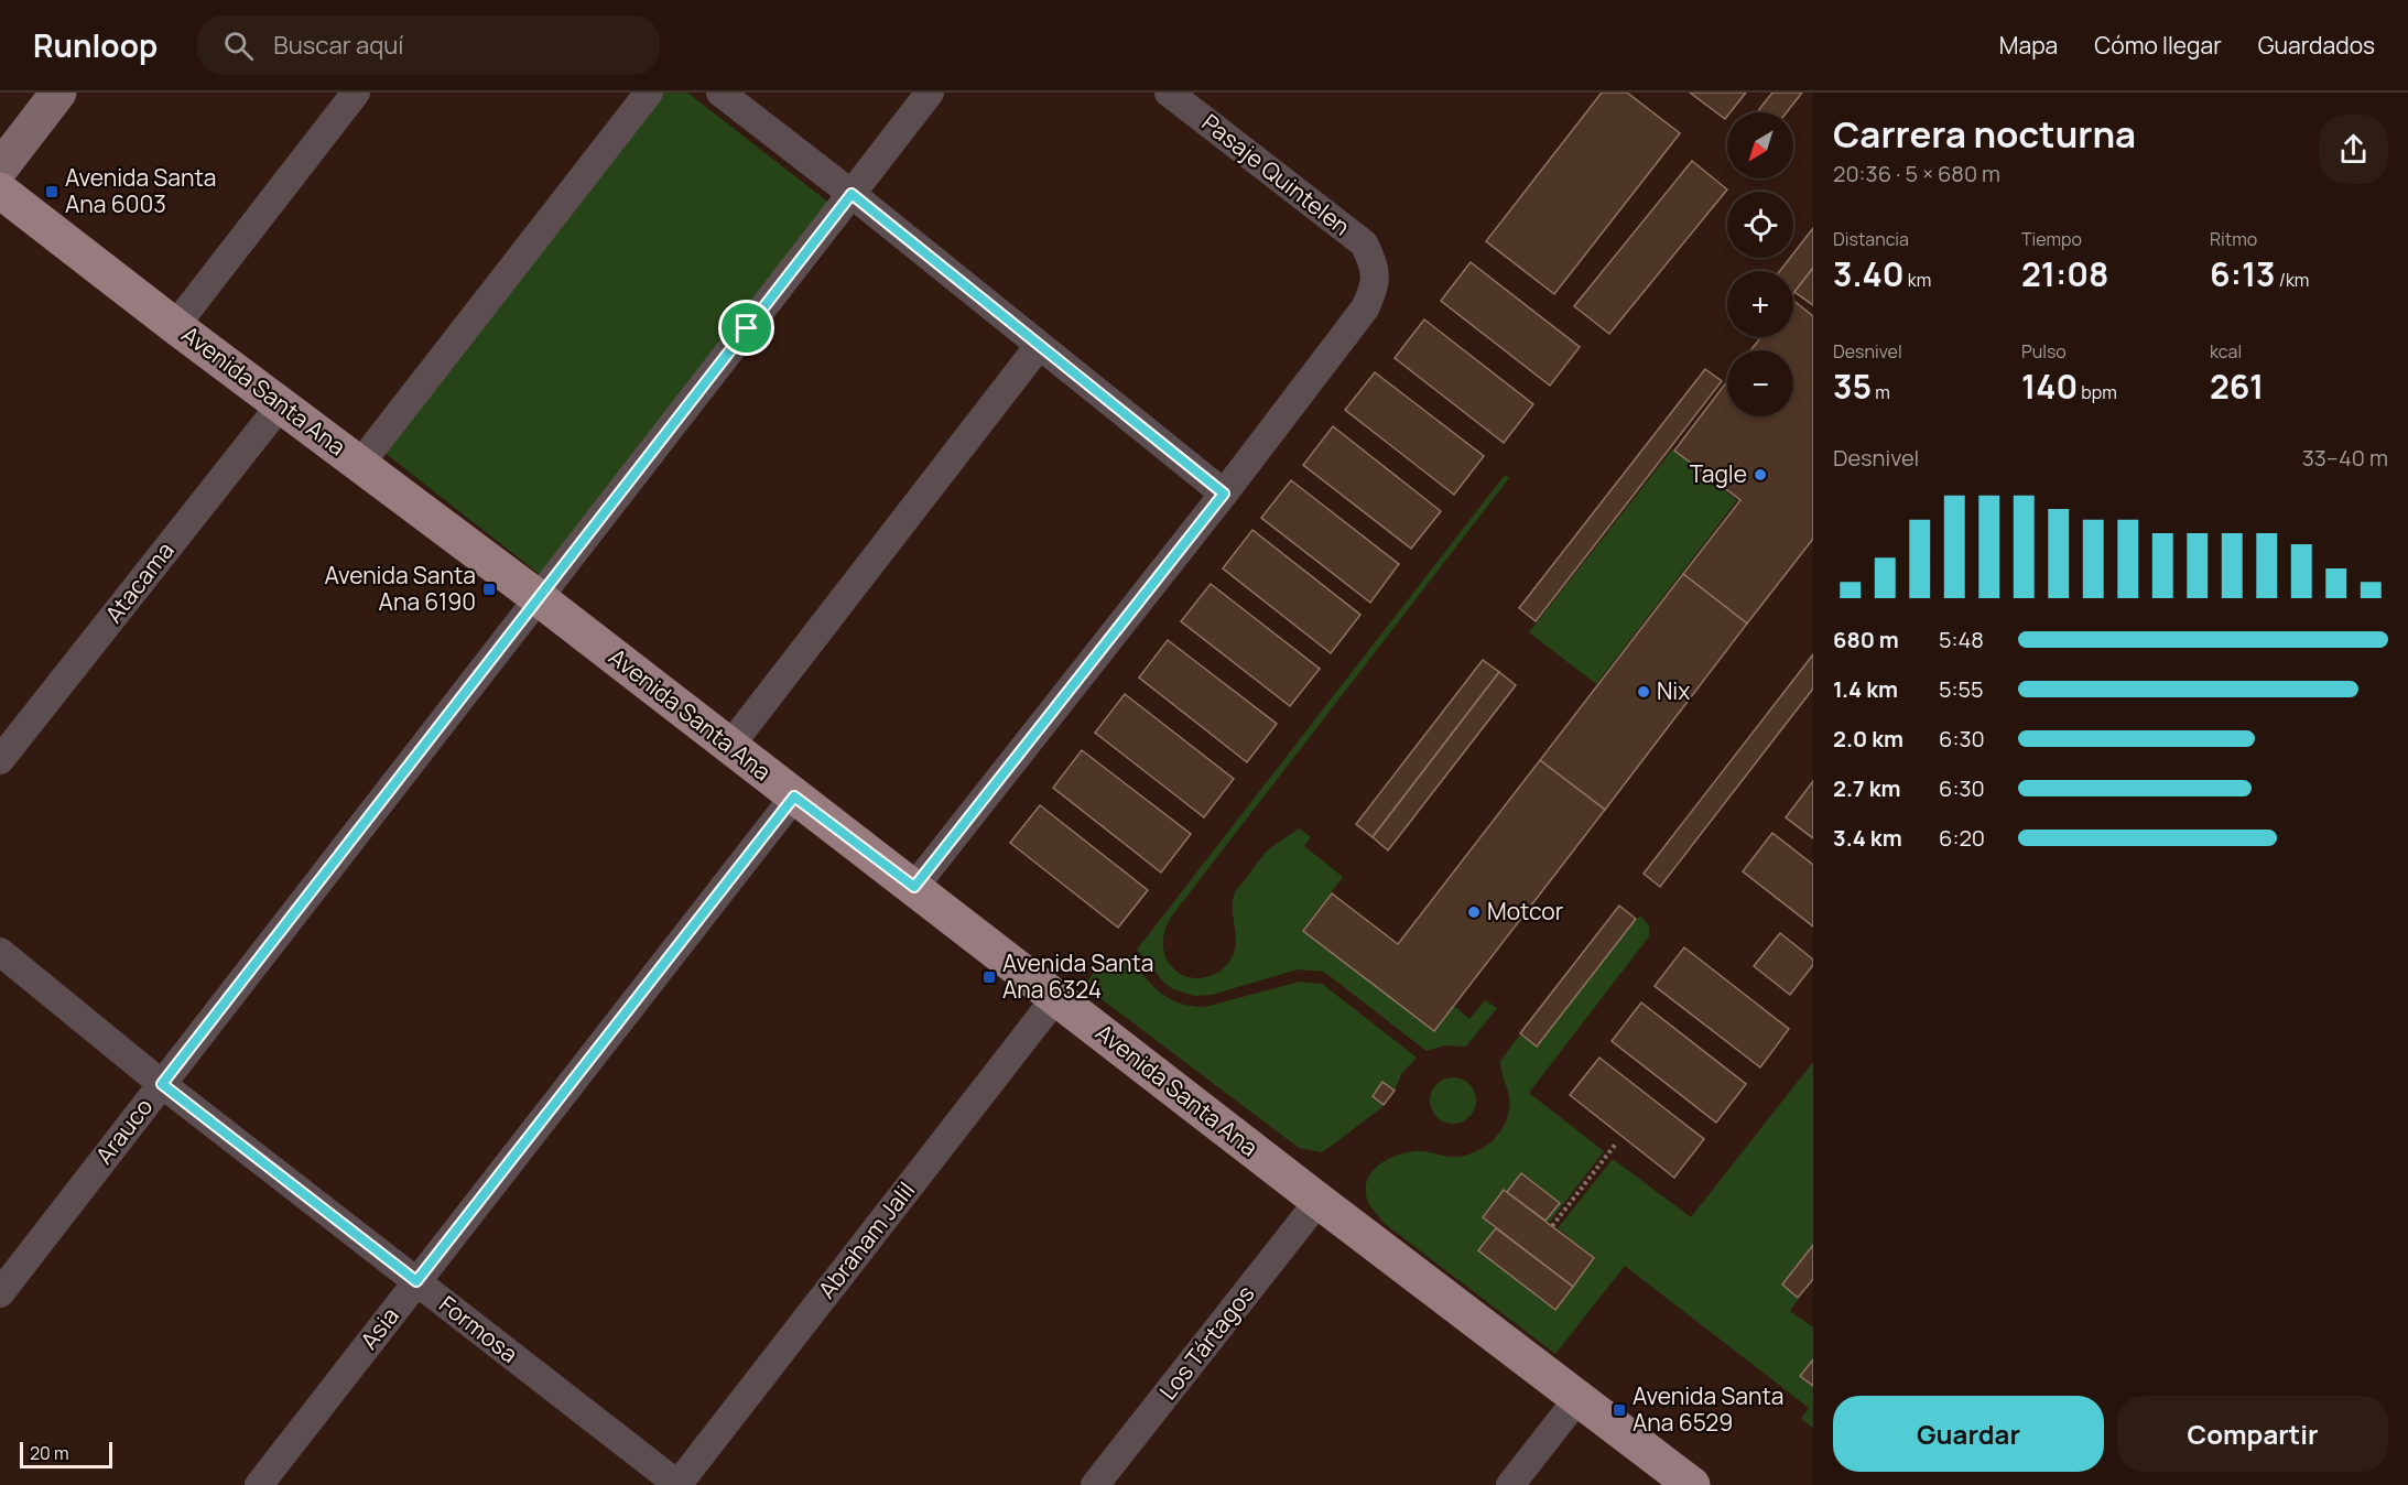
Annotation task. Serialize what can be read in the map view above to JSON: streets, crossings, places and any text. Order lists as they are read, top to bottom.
{
  "streets": {
    "main road": ["Avenida Santa Ana"],
    "street": [
      "Pasaje Quintelen",
      "Atacama",
      "Arauco",
      "Abraham Jalil",
      "Asia",
      "Formosa",
      "Los Tártagos"
    ]
  },
  "crossings": [
    ["Avenida Santa Ana", "Atacama"],
    ["Avenida Santa Ana", "Arauco"],
    ["Avenida Santa Ana", "Abraham Jalil"],
    ["Avenida Santa Ana", "Asia"],
    ["Avenida Santa Ana", "Los Tártagos"],
    ["Arauco", "Formosa"],
    ["Abraham Jalil", "Formosa"],
    ["Asia", "Formosa"]
  ],
  "places": {
    "transit": [
      "Avenida Santa Ana 6003",
      "Avenida Santa Ana 6190",
      "Avenida Santa Ana 6324",
      "Avenida Santa Ana 6529"
    ],
    "other": ["Tagle", "Nix", "Motcor"]
  },
  "scale_bar": "20 m",
  "north": "bottom left",
  "page": {
    "header": "Runloop",
    "search": "Buscar aquí",
    "nav": ["Mapa", "Cómo llegar", "Guardados"],
    "heading": ["Carrera nocturna", "20:36 · 5 × 680 m"],
    "map_buttons": ["+", "−"],
    "stats": [
      ["Distancia", "3.40 km"],
      ["Tiempo", "21:08"],
      ["Ritmo", "6:13 /km"],
      ["Desnivel", "35 m"],
      ["Pulso", "140 bpm"],
      ["kcal", "261"]
    ],
    "chart": ["Desnivel", "33–40 m"],
    "list": [
      {
        "name": "680 m",
        "note": "5:48"
      },
      {
        "name": "1.4 km",
        "note": "5:55"
      },
      {
        "name": "2.0 km",
        "note": "6:30"
      },
      {
        "name": "2.7 km",
        "note": "6:30"
      },
      {
        "name": "3.4 km",
        "note": "6:20"
      }
    ],
    "buttons": ["Guardar", "Compartir"],
    "scale": "20 m"
  }
}
